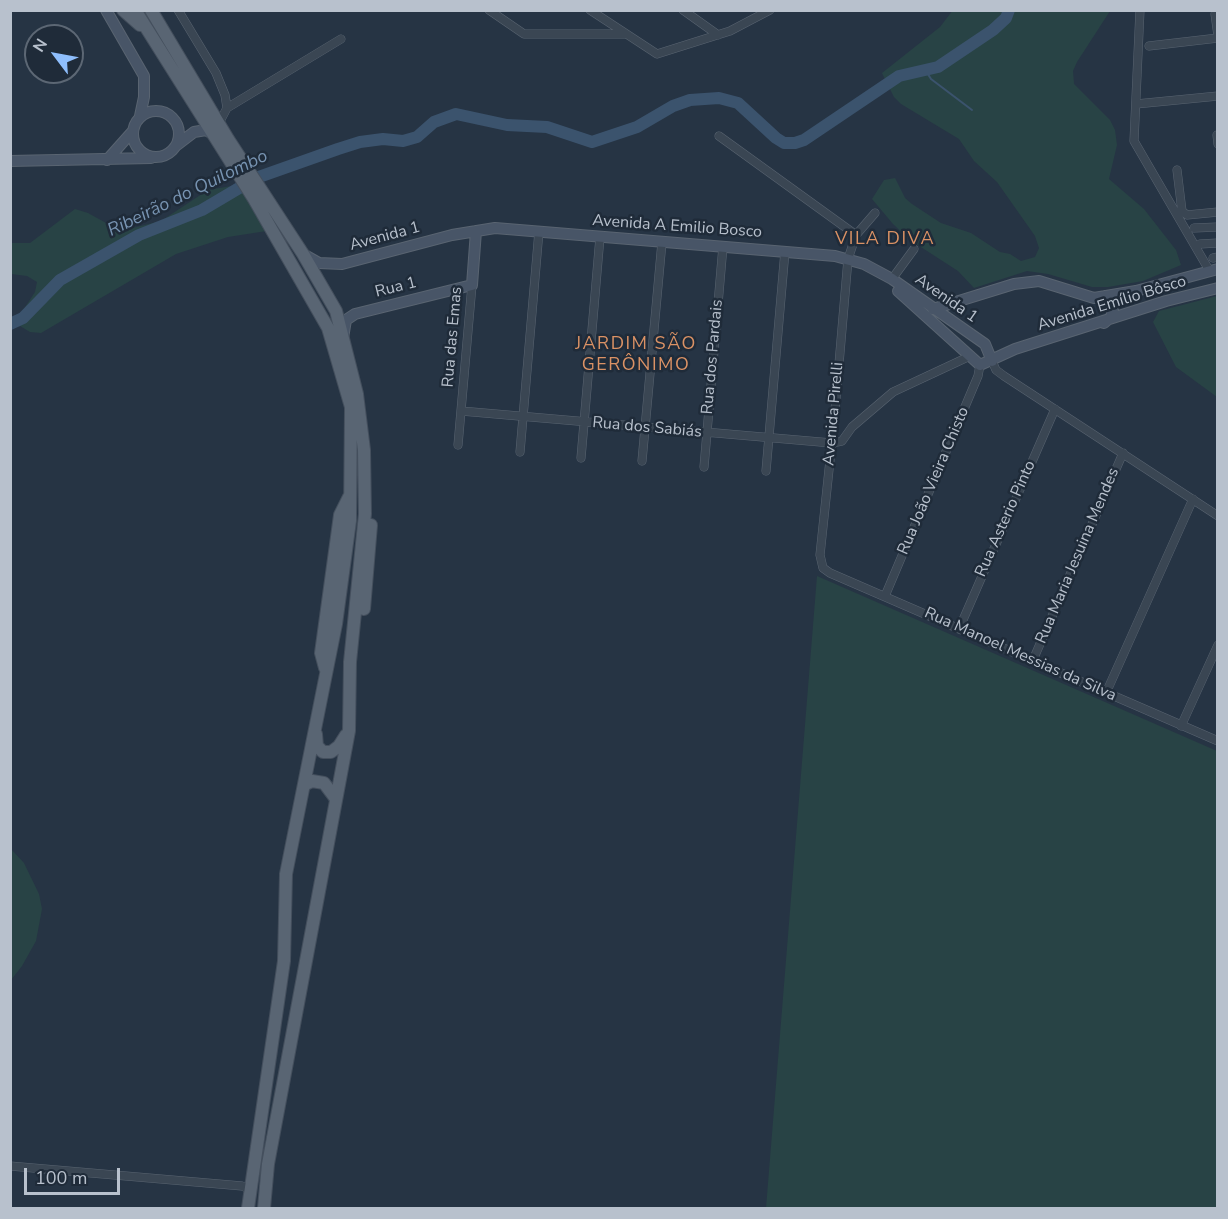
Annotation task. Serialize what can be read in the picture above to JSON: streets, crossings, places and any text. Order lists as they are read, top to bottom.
{
  "streets": {
    "main road": [
      "Avenida A Emilio Bosco",
      "Avenida 1",
      "Rua 1",
      "Avenida Emílio Bôsco",
      "Rua das Emas"
    ],
    "street": [
      "Rua dos Pardais",
      "Avenida Pirelli",
      "Rua dos Sabiás",
      "Rua João Vieira Chisto",
      "Rua Asterio Pinto",
      "Rua Maria Jesuina Mendes",
      "Rua Manoel Messias da Silva"
    ]
  },
  "crossings": [
    ["Avenida A Emilio Bosco", "Avenida 1"],
    ["Avenida A Emilio Bosco", "Rua das Emas"],
    ["Avenida A Emilio Bosco", "Rua dos Pardais"],
    ["Avenida A Emilio Bosco", "Avenida Pirelli"],
    ["Avenida 1", "Avenida Emílio Bôsco"],
    ["Avenida 1", "Rua das Emas"],
    ["Rua 1", "Rua das Emas"],
    ["Avenida Emílio Bôsco", "Rua João Vieira Chisto"],
    ["Rua das Emas", "Rua dos Sabiás"],
    ["Rua dos Pardais", "Rua dos Sabiás"],
    ["Avenida Pirelli", "Rua dos Sabiás"],
    ["Avenida Pirelli", "Rua Manoel Messias da Silva"],
    ["Rua João Vieira Chisto", "Rua Manoel Messias da Silva"],
    ["Rua Asterio Pinto", "Rua Manoel Messias da Silva"],
    ["Rua Maria Jesuina Mendes", "Rua Manoel Messias da Silva"]
  ],
  "districts": ["VILA DIVA", "JARDIM SÃO GERÔNIMO"],
  "water": ["Ribeirão do Quilombo"],
  "scale_bar": "100 m",
  "north": "top left"
}
